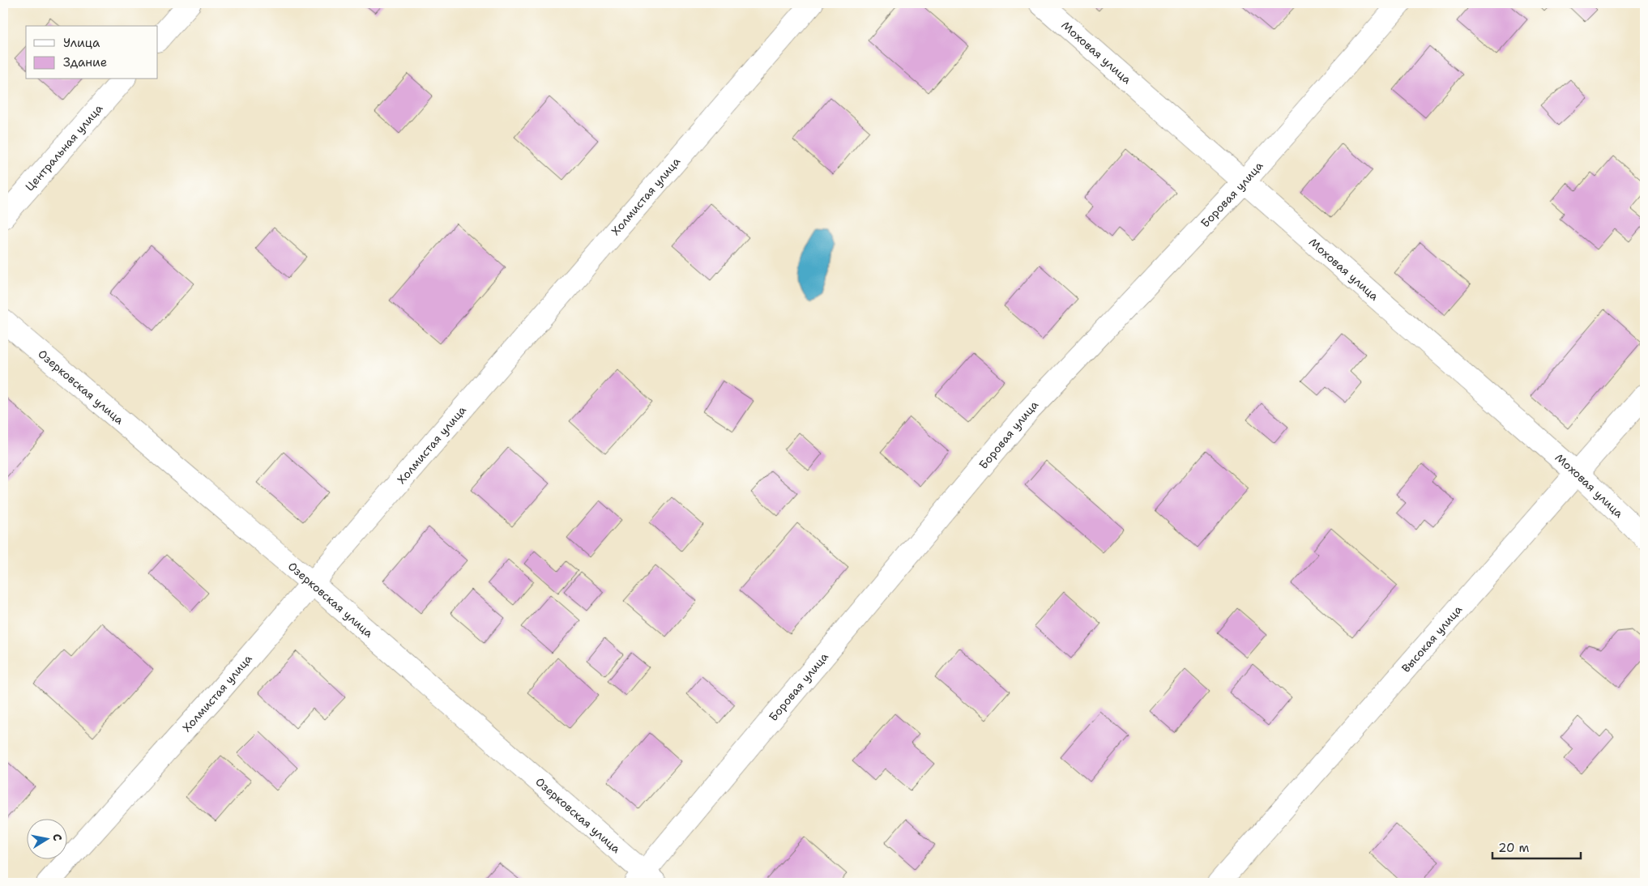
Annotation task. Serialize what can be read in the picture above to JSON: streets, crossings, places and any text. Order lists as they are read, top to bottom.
{
  "streets": {
    "street": [
      "Моховая улица",
      "Центральная улица",
      "Боровая улица",
      "Холмистая улица",
      "Озерковская улица",
      "Высокая улица"
    ]
  },
  "crossings": [
    ["Моховая улица", "Боровая улица"],
    ["Моховая улица", "Высокая улица"],
    ["Боровая улица", "Озерковская улица"],
    ["Холмистая улица", "Озерковская улица"]
  ],
  "legend": ["Улица", "Здание"],
  "scale_bar": "20 m",
  "north": "right"
}
